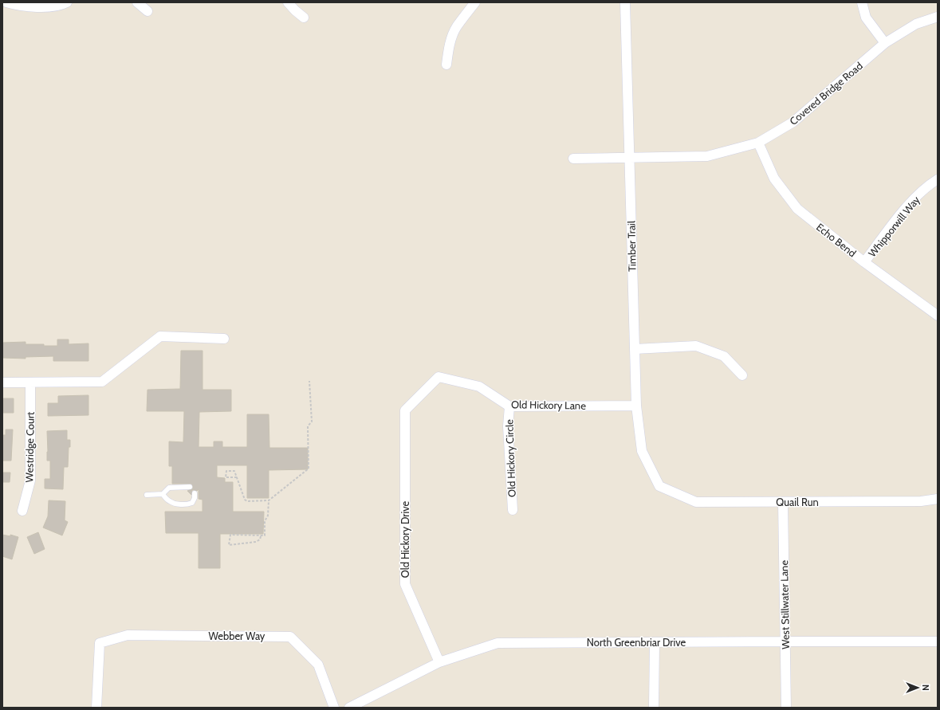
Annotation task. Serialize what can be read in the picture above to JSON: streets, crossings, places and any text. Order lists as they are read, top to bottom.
{
  "streets": {
    "street": [
      "Covered Bridge Road",
      "Whipporwill Way",
      "Echo Bend",
      "Timber Trail",
      "Old Hickory Lane",
      "Westridge Court",
      "Old Hickory Circle",
      "Quail Run",
      "Old Hickory Drive",
      "West Stillwater Lane",
      "Webber Way",
      "North Greenbriar Drive"
    ]
  },
  "crossings": [
    ["Covered Bridge Road", "Echo Bend"],
    ["Covered Bridge Road", "Timber Trail"],
    ["Whipporwill Way", "Echo Bend"],
    ["Timber Trail", "Old Hickory Lane"],
    ["Timber Trail", "Quail Run"],
    ["Old Hickory Lane", "Old Hickory Circle"],
    ["Old Hickory Lane", "Old Hickory Drive"],
    ["Quail Run", "West Stillwater Lane"],
    ["Old Hickory Drive", "North Greenbriar Drive"],
    ["West Stillwater Lane", "North Greenbriar Drive"]
  ],
  "north": "right"
}
